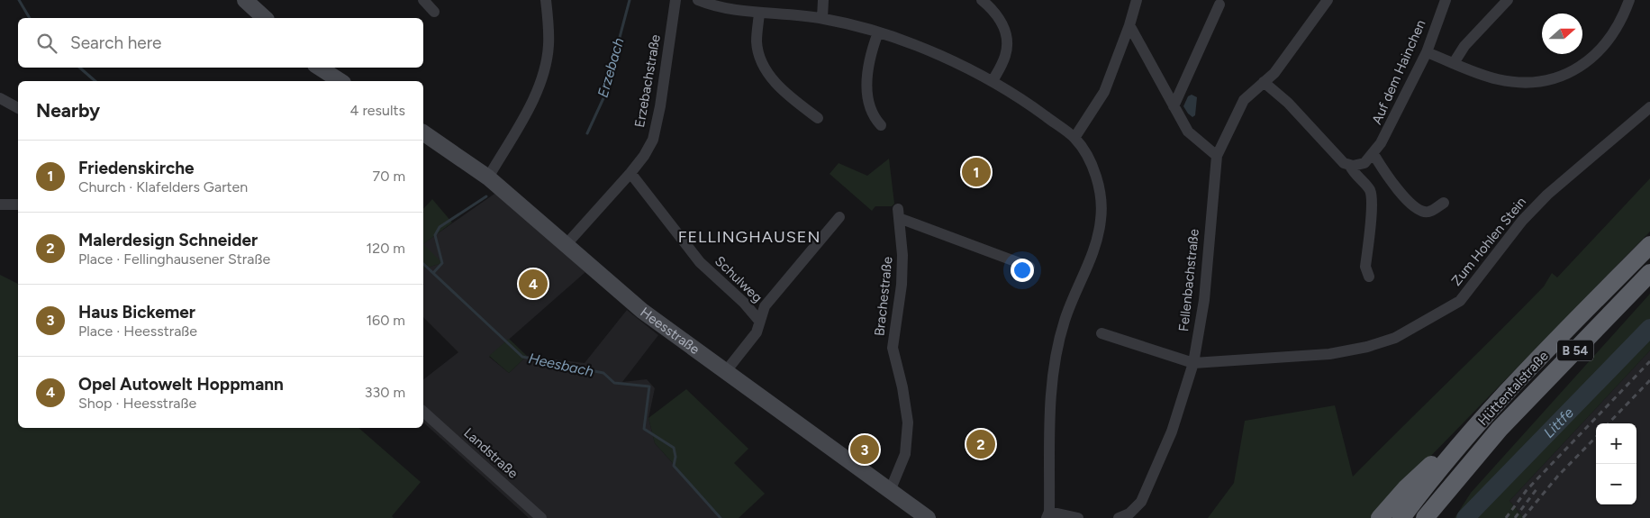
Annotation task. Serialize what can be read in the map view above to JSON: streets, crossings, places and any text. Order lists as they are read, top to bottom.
{
  "streets": {
    "highway": ["B 54", "Hüttentalstraße"],
    "main road": ["Heesstraße"],
    "street": [
      "Auf dem Hainchen",
      "Erzebachstraße",
      "Zum Hohlen Stein",
      "Schulweg",
      "Fellenbachstraße",
      "Brachestraße",
      "Landstraße"
    ]
  },
  "crossings": [
    ["Erzebachstraße", "Schulweg"],
    ["Erzebachstraße", "Heesstraße"],
    ["Zum Hohlen Stein", "Fellenbachstraße"],
    ["Brachestraße", "Heesstraße"]
  ],
  "districts": ["FELLINGHAUSEN"],
  "water": ["Erzebach", "Heesbach", "Littfe"],
  "north": "right",
  "page": {
    "search": "Search here",
    "heading": ["Nearby", "4 results"],
    "list": [
      {
        "mark": "1",
        "name": "Friedenskirche",
        "note": "Church · Klafelders Garten",
        "value": "70 m"
      },
      {
        "mark": "2",
        "name": "Malerdesign Schneider",
        "note": "Place · Fellinghausener Straße",
        "value": "120 m"
      },
      {
        "mark": "3",
        "name": "Haus Bickemer",
        "note": "Place · Heesstraße",
        "value": "160 m"
      },
      {
        "mark": "4",
        "name": "Opel Autowelt Hoppmann",
        "note": "Shop · Heesstraße",
        "value": "330 m"
      }
    ],
    "pins": [
      "1",
      "4",
      "2",
      "3"
    ],
    "map_buttons": ["+", "−"]
  }
}
